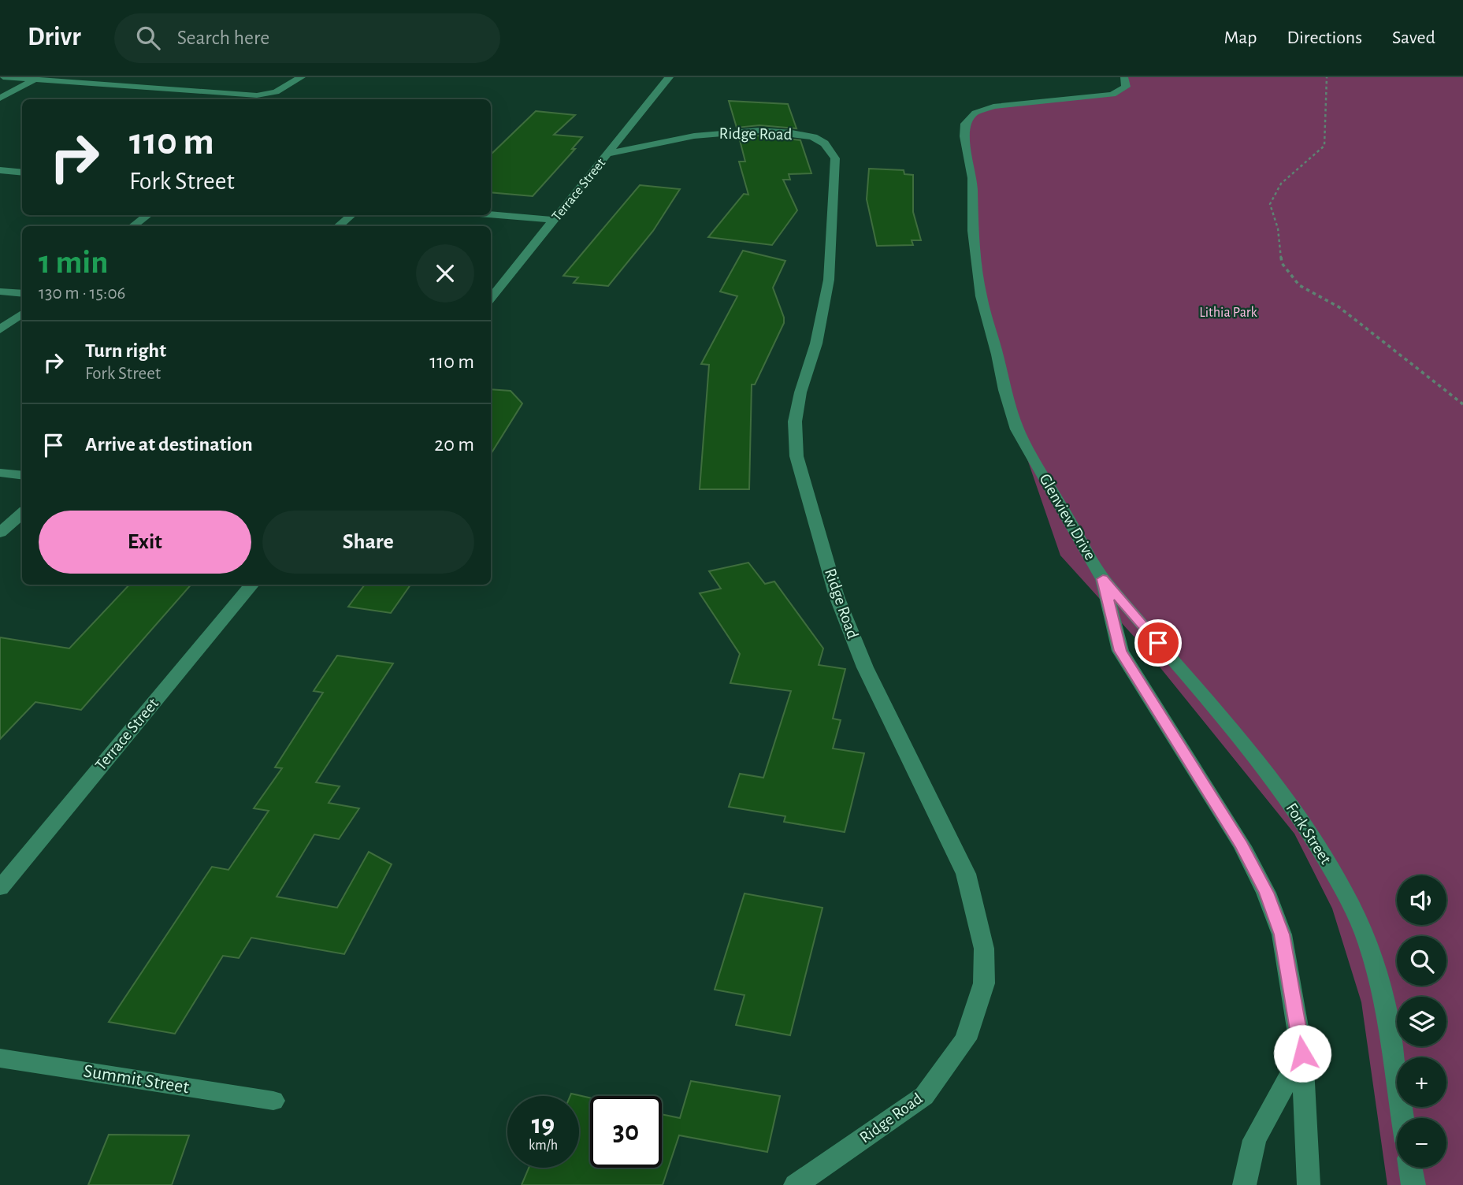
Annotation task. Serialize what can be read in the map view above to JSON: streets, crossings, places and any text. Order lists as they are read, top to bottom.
{
  "streets": {
    "street": [
      "Ridge Road",
      "Terrace Street",
      "Glenview Drive",
      "Fork Street",
      "Summit Street"
    ]
  },
  "crossings": [
    ["Ridge Road", "Terrace Street"],
    ["Glenview Drive", "Fork Street"]
  ],
  "parks": ["Lithia Park"],
  "page": {
    "header": "Drivr",
    "search": "Search here",
    "nav": ["Map", "Directions", "Saved"],
    "turn": ["110 m", "Fork Street"],
    "heading": ["1 min", "130 m · 15:06"],
    "list": [
      {
        "name": "Turn right",
        "note": "Fork Street",
        "value": "110 m"
      },
      {
        "name": "Arrive at destination",
        "value": "20 m"
      }
    ],
    "buttons": ["Exit", "Share"],
    "map_buttons": ["+", "−"],
    "speed": "19 km/h",
    "limit": "30"
  }
}
